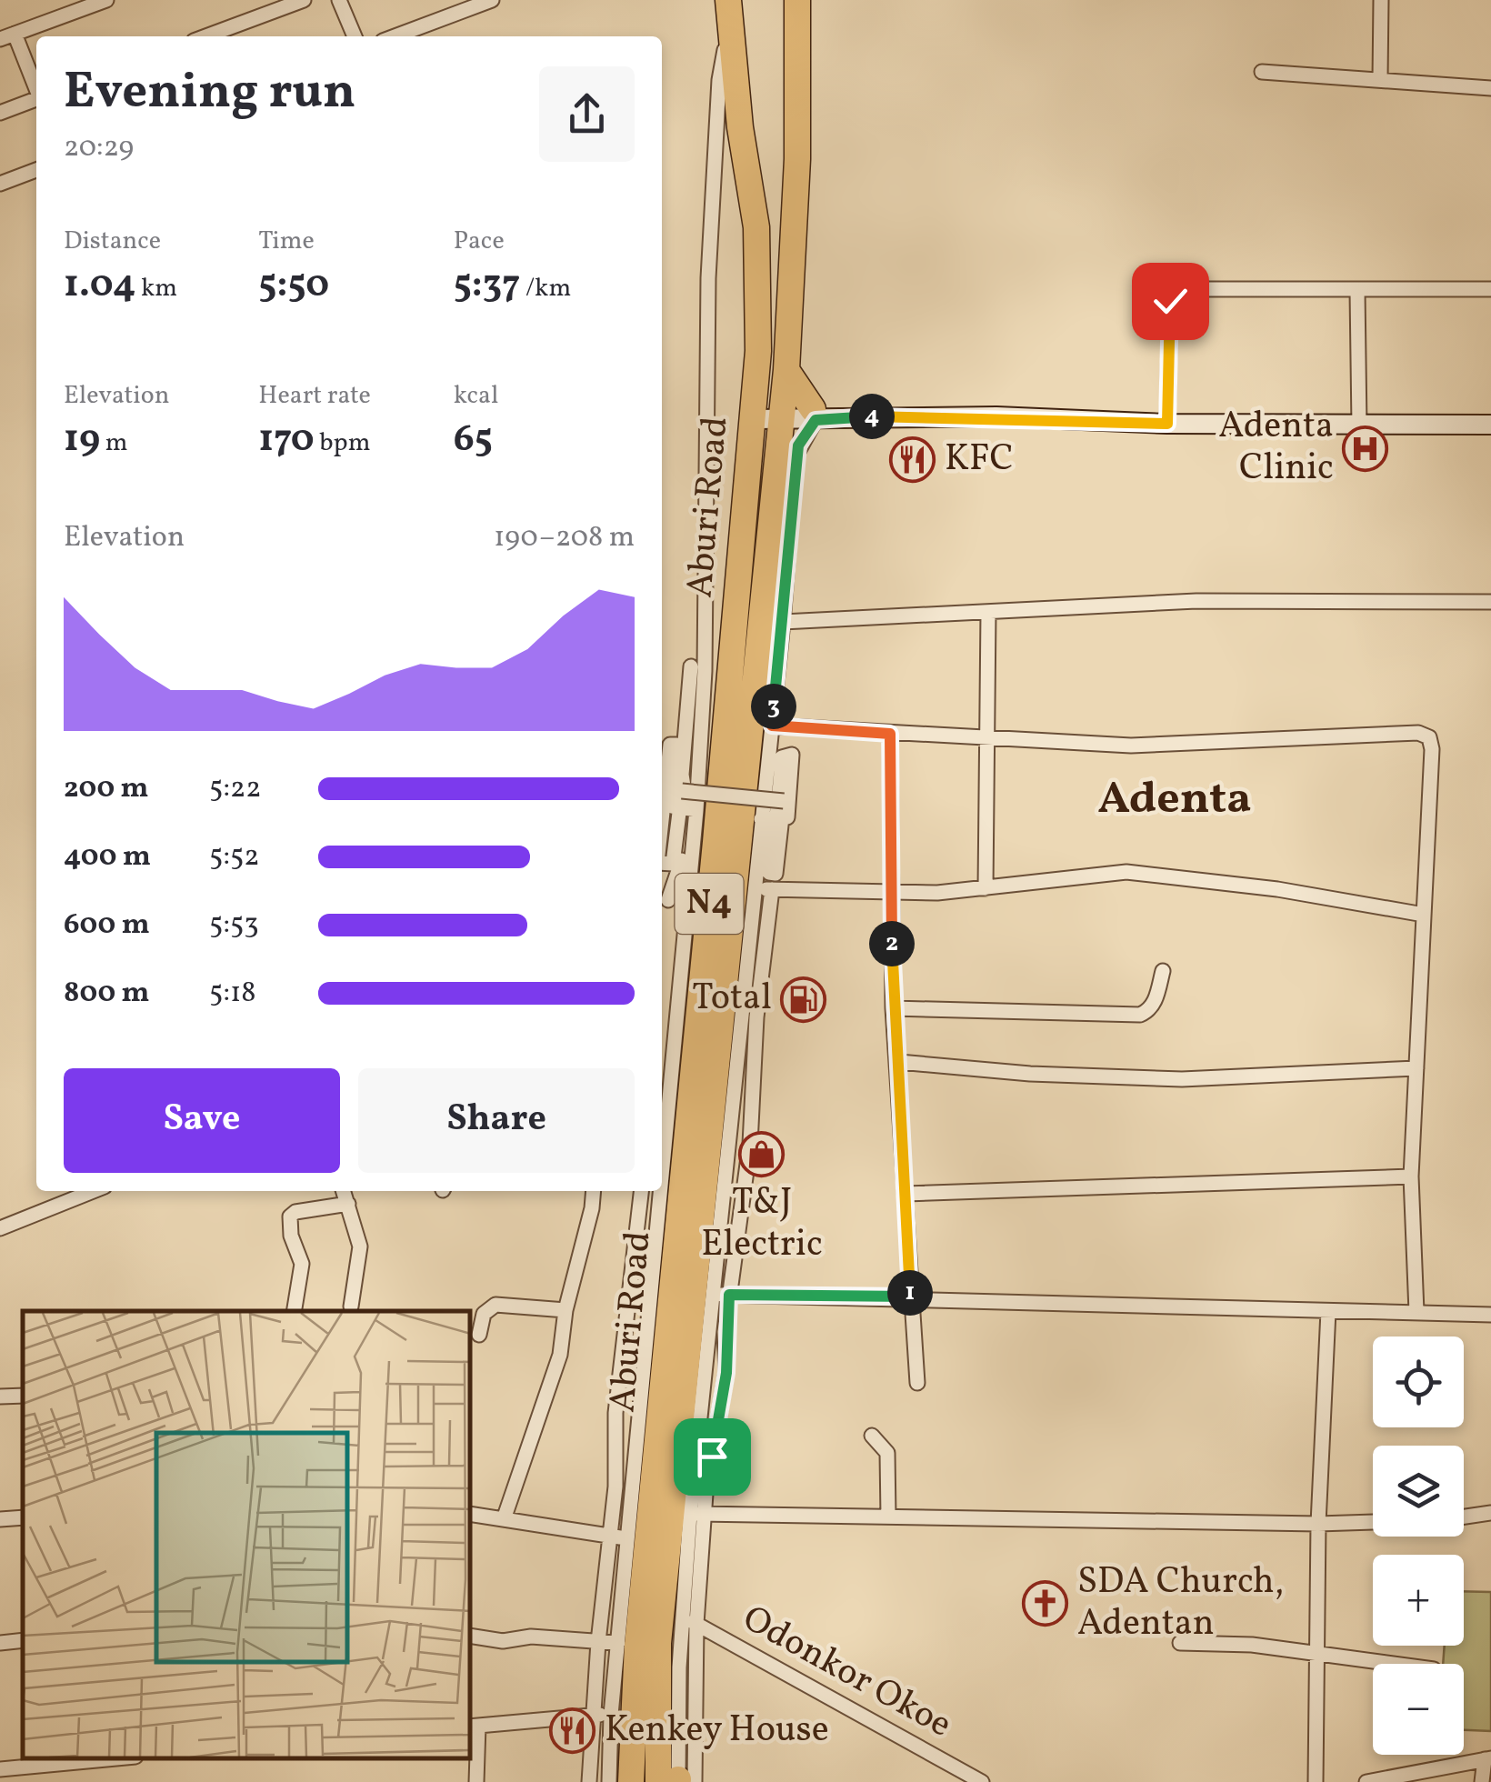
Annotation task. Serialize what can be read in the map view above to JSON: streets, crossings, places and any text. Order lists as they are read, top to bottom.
{
  "streets": {
    "highway": ["Aburi Road", "N4"],
    "street": ["Odonkor Okoe"]
  },
  "districts": ["Adenta"],
  "places": {
    "hospital": ["Adenta Clinic"],
    "restaurant": ["KFC", "Kenkey House"],
    "fuel station": ["Total"],
    "shop": ["T&J Electric"],
    "church": ["SDA Church, Adentan"]
  },
  "page": {
    "heading": ["Evening run", "20:29"],
    "stats": [
      ["Distance", "1.04 km"],
      ["Time", "5:50"],
      ["Pace", "5:37 /km"],
      ["Elevation", "19 m"],
      ["Heart rate", "170 bpm"],
      ["kcal", "65"]
    ],
    "pins": [
      "4",
      "3",
      "2",
      "1"
    ],
    "chart": ["Elevation", "190–208 m"],
    "list": [
      {
        "name": "200 m",
        "note": "5:22"
      },
      {
        "name": "400 m",
        "note": "5:52"
      },
      {
        "name": "600 m",
        "note": "5:53"
      },
      {
        "name": "800 m",
        "note": "5:18"
      }
    ],
    "buttons": ["Save", "Share"],
    "map_buttons": ["+", "−"]
  }
}
